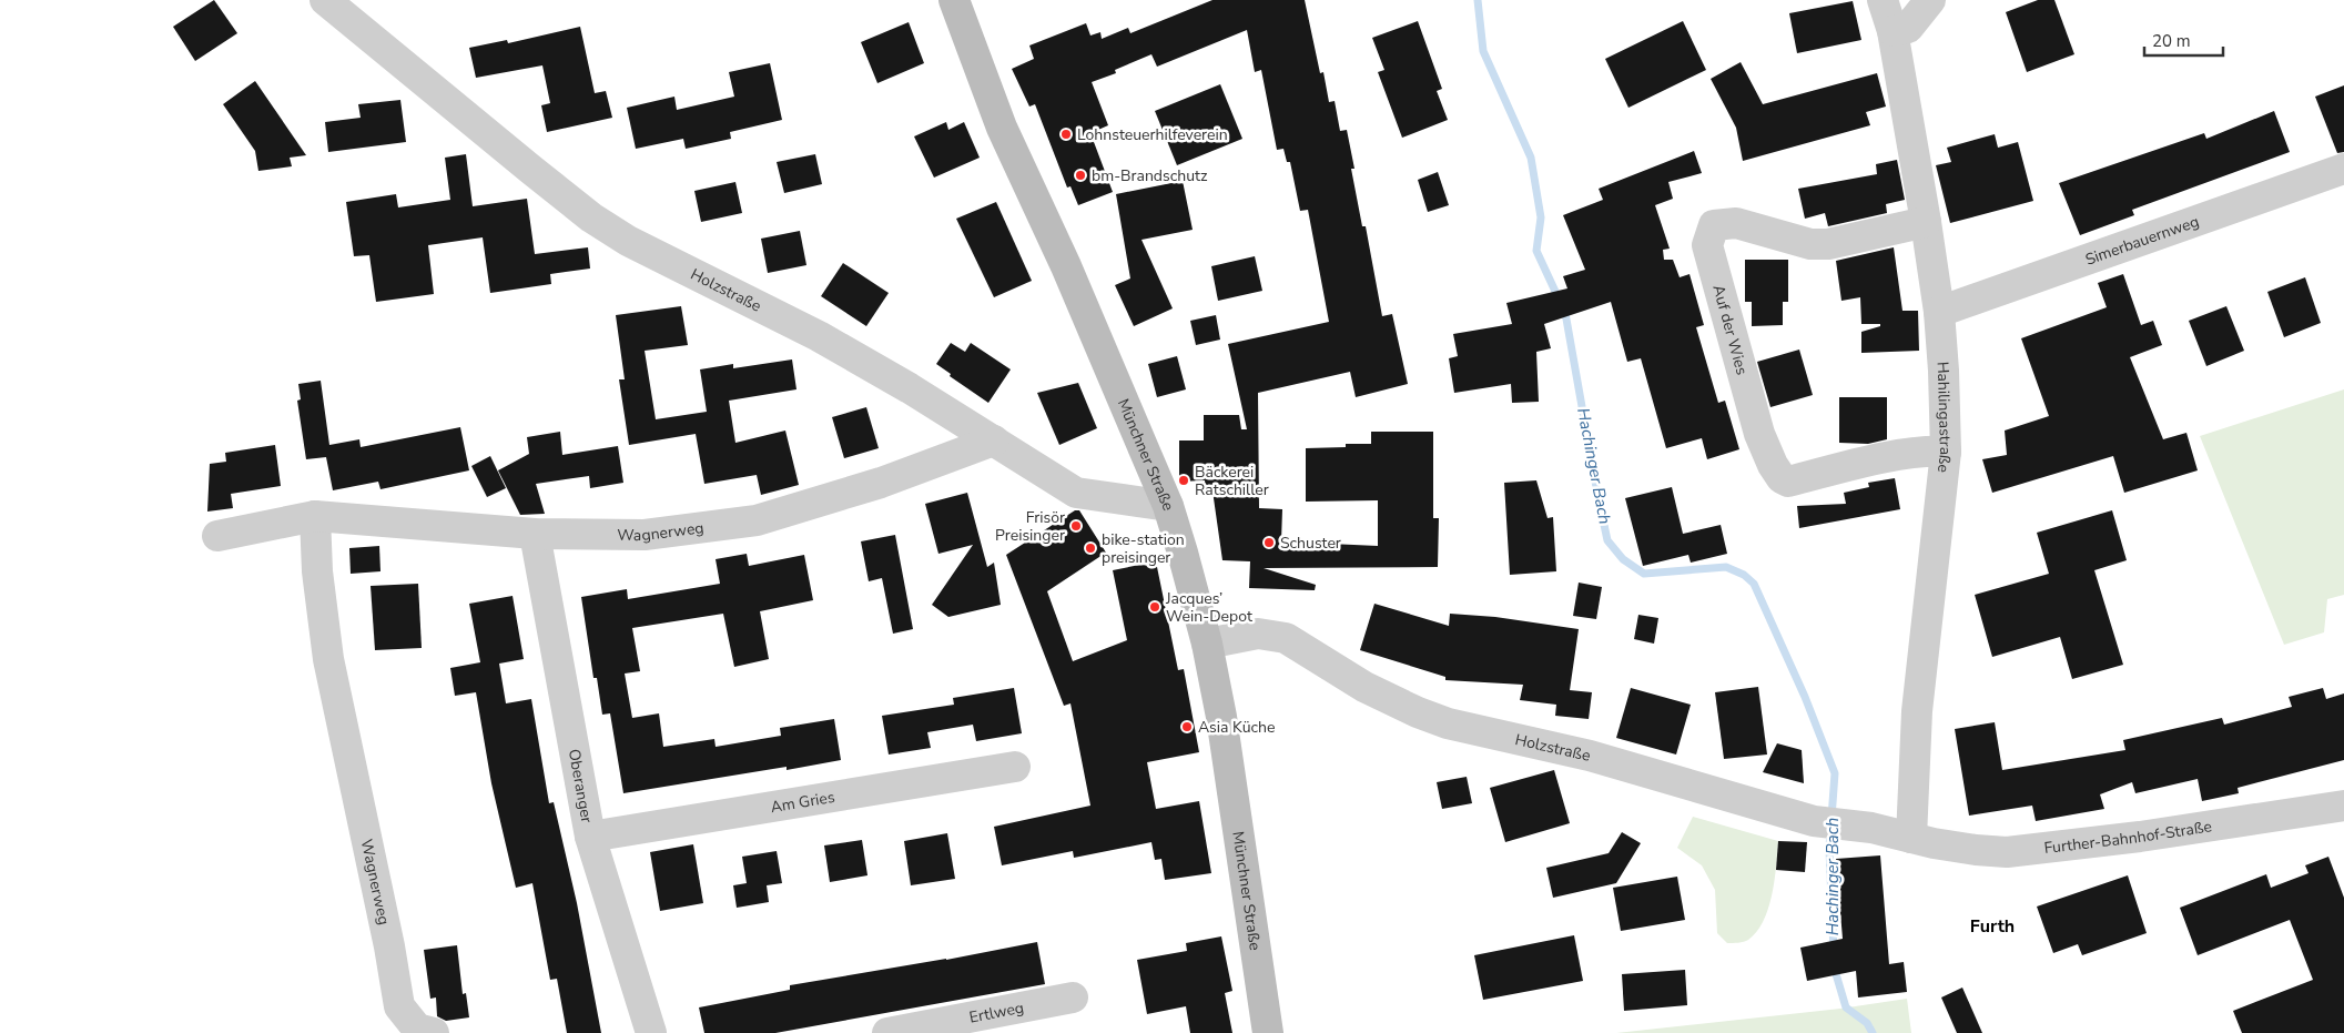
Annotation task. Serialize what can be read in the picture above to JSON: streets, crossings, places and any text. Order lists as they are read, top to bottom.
{
  "streets": {
    "main road": ["Münchner Straße"],
    "street": [
      "Simerbauernweg",
      "Holzstraße",
      "Auf der Wies",
      "Hahilingastraße",
      "Wagnerweg",
      "Oberanger",
      "Am Gries",
      "Further-Bahnhof-Straße",
      "Ertlweg"
    ]
  },
  "crossings": [
    ["Simerbauernweg", "Hahilingastraße"],
    ["Holzstraße", "Hahilingastraße"],
    ["Holzstraße", "Münchner Straße"],
    ["Holzstraße", "Wagnerweg"],
    ["Holzstraße", "Further-Bahnhof-Straße"],
    ["Auf der Wies", "Hahilingastraße"],
    ["Hahilingastraße", "Further-Bahnhof-Straße"],
    ["Wagnerweg", "Oberanger"],
    ["Oberanger", "Am Gries"]
  ],
  "districts": ["Furth"],
  "water": ["Hachinger Bach"],
  "places": [
    "Lohnsteuerhilfeverein",
    "bm-Brandschutz",
    "Bäckerei Ratschiller",
    "Frisör Preisinger",
    "Schuster",
    "bike-station preisinger",
    "Jacques’ Wein-Depot",
    "Asia Küche"
  ],
  "scale_bar": "20 m"
}
